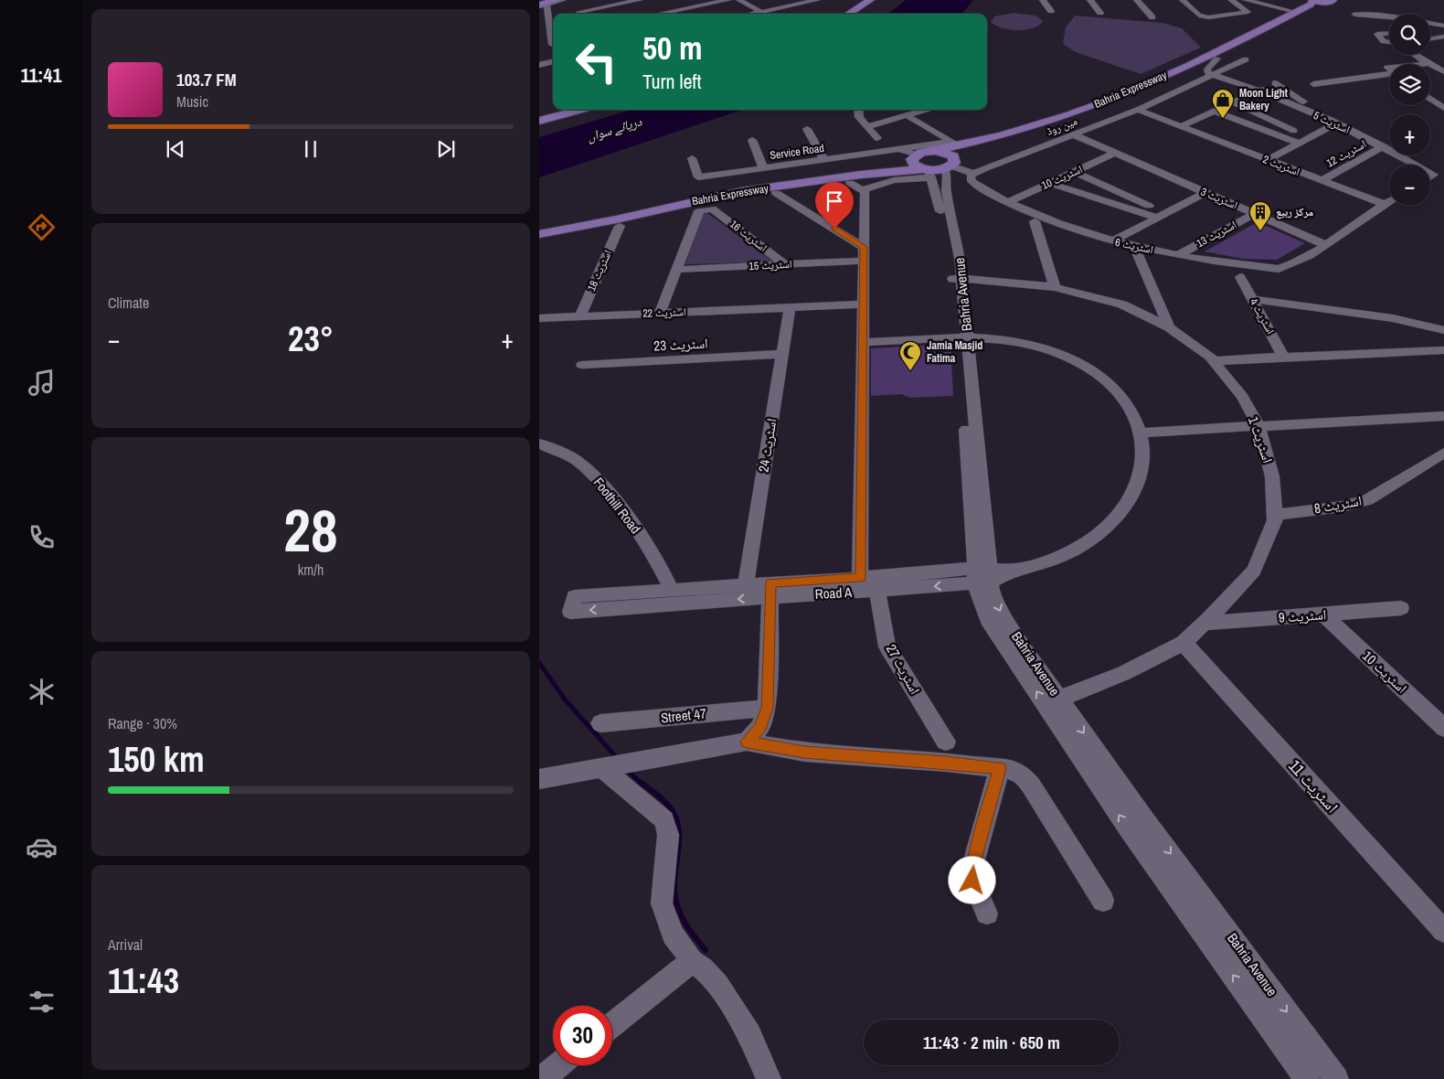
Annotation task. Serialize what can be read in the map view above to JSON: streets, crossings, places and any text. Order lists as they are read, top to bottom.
{
  "streets": {
    "main road": ["Bahria Expressway"],
    "street": [
      "اسٹریٹ 5",
      "مین روڈ",
      "Service Road",
      "اسٹریٹ 12",
      "اسٹریٹ 2",
      "اسٹریٹ 10",
      "اسٹریٹ 3",
      "اسٹریٹ 13",
      "اسٹریٹ 16",
      "اسٹریٹ 6",
      "اسٹریٹ 15",
      "اسٹریٹ 18",
      "Bahria Avenue",
      "اسٹریٹ 22",
      "اسٹریٹ 4",
      "اسٹریٹ 23",
      "اسٹریٹ 1",
      "اسٹریٹ 24",
      "اسٹریٹ 8",
      "Foothill Road",
      "Road A",
      "اسٹریٹ 9",
      "اسٹریٹ 27",
      "Street 47",
      "اسٹریٹ 11"
    ]
  },
  "crossings": [
    ["Bahria Expressway", "Service Road"],
    ["Bahria Expressway", "Bahria Avenue"],
    ["اسٹریٹ 5", "مین روڈ"],
    ["اسٹریٹ 5", "اسٹریٹ 12"],
    ["مین روڈ", "اسٹریٹ 2"],
    ["مین روڈ", "اسٹریٹ 3"],
    ["مین روڈ", "اسٹریٹ 6"],
    ["اسٹریٹ 12", "اسٹریٹ 2"],
    ["اسٹریٹ 10", "اسٹریٹ 3"],
    ["اسٹریٹ 10", "اسٹریٹ 6"],
    ["اسٹریٹ 10", "اسٹریٹ 9"],
    ["اسٹریٹ 3", "اسٹریٹ 13"],
    ["اسٹریٹ 3", "اسٹریٹ 6"],
    ["اسٹریٹ 13", "اسٹریٹ 6"],
    ["اسٹریٹ 16", "اسٹریٹ 15"],
    ["اسٹریٹ 18", "اسٹریٹ 22"],
    ["Bahria Avenue", "اسٹریٹ 1"],
    ["Bahria Avenue", "Road A"],
    ["اسٹریٹ 22", "اسٹریٹ 24"],
    ["اسٹریٹ 23", "اسٹریٹ 24"],
    ["اسٹریٹ 1", "اسٹریٹ 8"],
    ["اسٹریٹ 1", "اسٹریٹ 9"],
    ["اسٹریٹ 1", "اسٹریٹ 11"],
    ["اسٹریٹ 24", "Road A"],
    ["Foothill Road", "Road A"],
    ["Road A", "اسٹریٹ 27"]
  ],
  "water": ["دریائے سواں"],
  "places": {
    "shop": ["Moon Light Bakery"],
    "building": ["مرکز ربیع"],
    "mosque": ["Jamia Masjid Fatima"]
  },
  "page": {
    "tabs": "11:41",
    "map_buttons": ["+", "−"],
    "turn": ["50 m", "Turn left"],
    "song": ["103.7 FM", "Music"],
    "tile": [
      "Climate",
      ["28", "km/h"],
      ["Range · 30%", "150 km"],
      ["Arrival", "11:43"]
    ],
    "heat": ["−", "23°", "+"],
    "limit": "30",
    "trip": "11:43 · 2 min · 650 m"
  }
}
